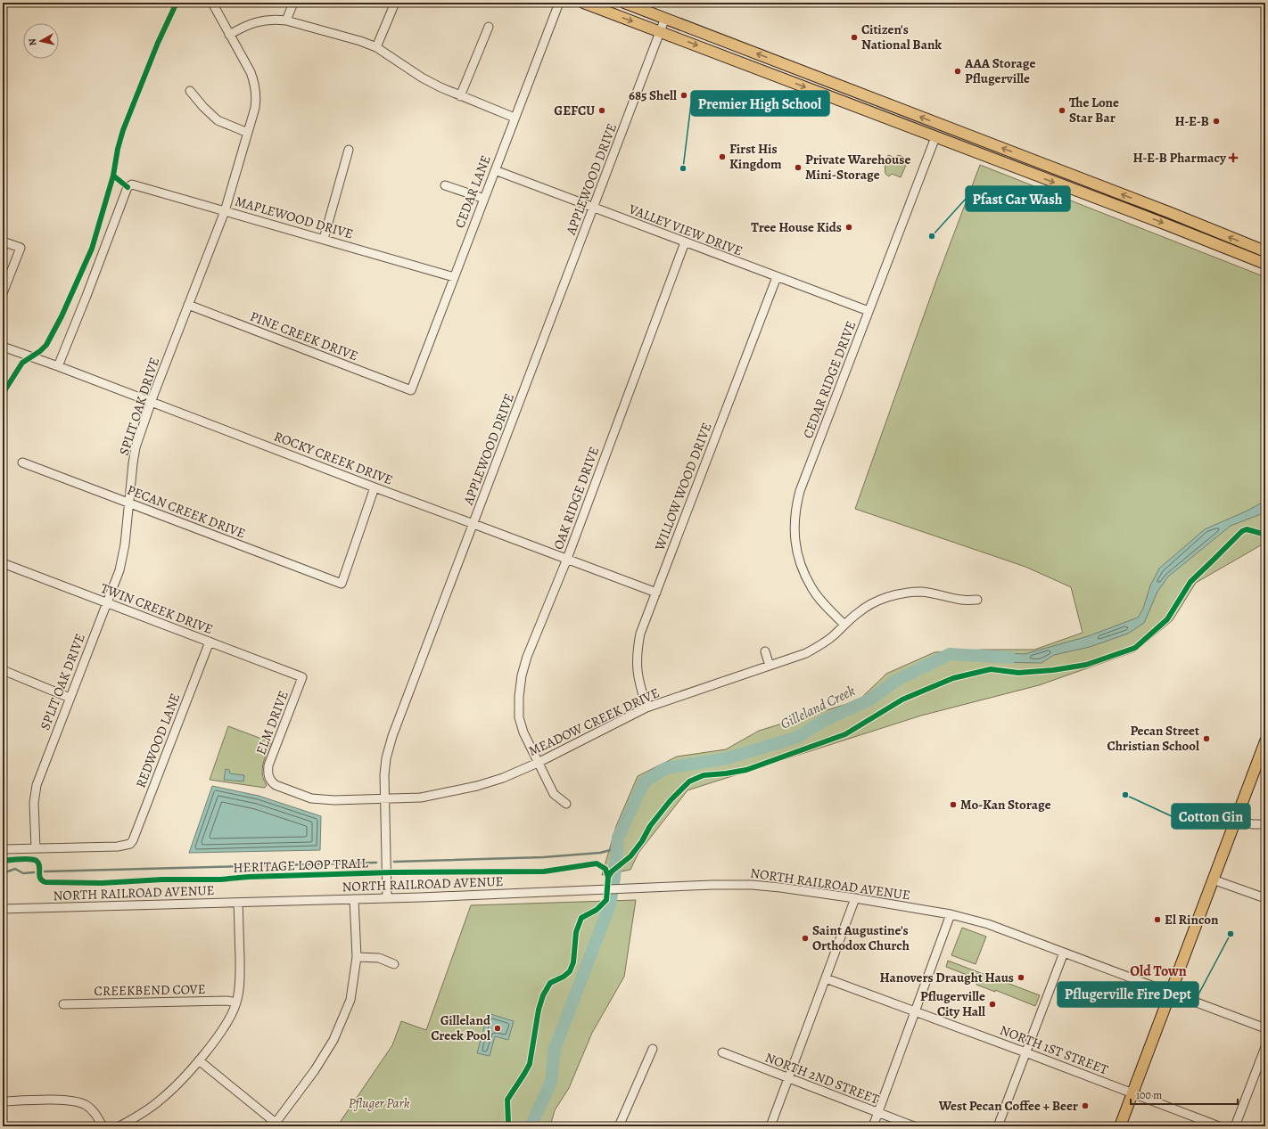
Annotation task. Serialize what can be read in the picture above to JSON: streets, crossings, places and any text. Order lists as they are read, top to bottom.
{
  "streets": {
    "street": [
      "APPLEWOOD DRIVE",
      "CEDAR LANE",
      "MAPLEWOOD DRIVE",
      "VALLEY VIEW DRIVE",
      "PINE CREEK DRIVE",
      "CEDAR RIDGE DRIVE",
      "SPLIT OAK DRIVE",
      "ROCKY CREEK DRIVE",
      "WILLOW WOOD DRIVE",
      "OAK RIDGE DRIVE",
      "PECAN CREEK DRIVE",
      "TWIN CREEK DRIVE",
      "MEADOW CREEK DRIVE",
      "ELM DRIVE",
      "REDWOOD LANE",
      "NORTH RAILROAD AVENUE",
      "CREEKBEND COVE",
      "NORTH 1ST STREET",
      "NORTH 2ND STREET"
    ],
    "cycle path": ["HERITAGE LOOP TRAIL"]
  },
  "crossings": [
    ["APPLEWOOD DRIVE", "VALLEY VIEW DRIVE"],
    ["APPLEWOOD DRIVE", "ROCKY CREEK DRIVE"],
    ["APPLEWOOD DRIVE", "MEADOW CREEK DRIVE"],
    ["APPLEWOOD DRIVE", "NORTH RAILROAD AVENUE"],
    ["CEDAR LANE", "MAPLEWOOD DRIVE"],
    ["CEDAR LANE", "VALLEY VIEW DRIVE"],
    ["CEDAR LANE", "PINE CREEK DRIVE"],
    ["MAPLEWOOD DRIVE", "SPLIT OAK DRIVE"],
    ["MAPLEWOOD DRIVE", "ROCKY CREEK DRIVE"],
    ["VALLEY VIEW DRIVE", "CEDAR RIDGE DRIVE"],
    ["VALLEY VIEW DRIVE", "WILLOW WOOD DRIVE"],
    ["VALLEY VIEW DRIVE", "OAK RIDGE DRIVE"],
    ["PINE CREEK DRIVE", "SPLIT OAK DRIVE"],
    ["CEDAR RIDGE DRIVE", "MEADOW CREEK DRIVE"],
    ["SPLIT OAK DRIVE", "ROCKY CREEK DRIVE"],
    ["SPLIT OAK DRIVE", "PECAN CREEK DRIVE"],
    ["SPLIT OAK DRIVE", "TWIN CREEK DRIVE"],
    ["SPLIT OAK DRIVE", "REDWOOD LANE"],
    ["ROCKY CREEK DRIVE", "WILLOW WOOD DRIVE"],
    ["ROCKY CREEK DRIVE", "OAK RIDGE DRIVE"],
    ["ROCKY CREEK DRIVE", "PECAN CREEK DRIVE"],
    ["WILLOW WOOD DRIVE", "MEADOW CREEK DRIVE"],
    ["OAK RIDGE DRIVE", "MEADOW CREEK DRIVE"],
    ["TWIN CREEK DRIVE", "ELM DRIVE"],
    ["TWIN CREEK DRIVE", "REDWOOD LANE"],
    ["MEADOW CREEK DRIVE", "ELM DRIVE"]
  ],
  "districts": ["Old Town"],
  "water": ["Gilleland Creek"],
  "parks": ["Pfluger Park"],
  "places": {
    "other": [
      "Citizen's National Bank",
      "AAA Storage Pflugerville",
      "685 Shell",
      "GEFCU",
      "The Lone Star Bar",
      "H-E-B",
      "First His Kingdom",
      "Private Warehouse Mini-Storage",
      "Premier High School",
      "Tree House Kids",
      "Pfast Car Wash",
      "Pecan Street Christian School",
      "Cotton Gin",
      "Mo-Kan Storage",
      "El Rincon",
      "Pflugerville Fire Dept",
      "Saint Augustine's Orthodox Church",
      "Hanovers Draught Haus",
      "Pflugerville City Hall",
      "Gilleland Creek Pool",
      "West Pecan Coffee + Beer"
    ],
    "health": ["H-E-B Pharmacy"]
  },
  "scale_bar": "100 m",
  "north": "left"
}
